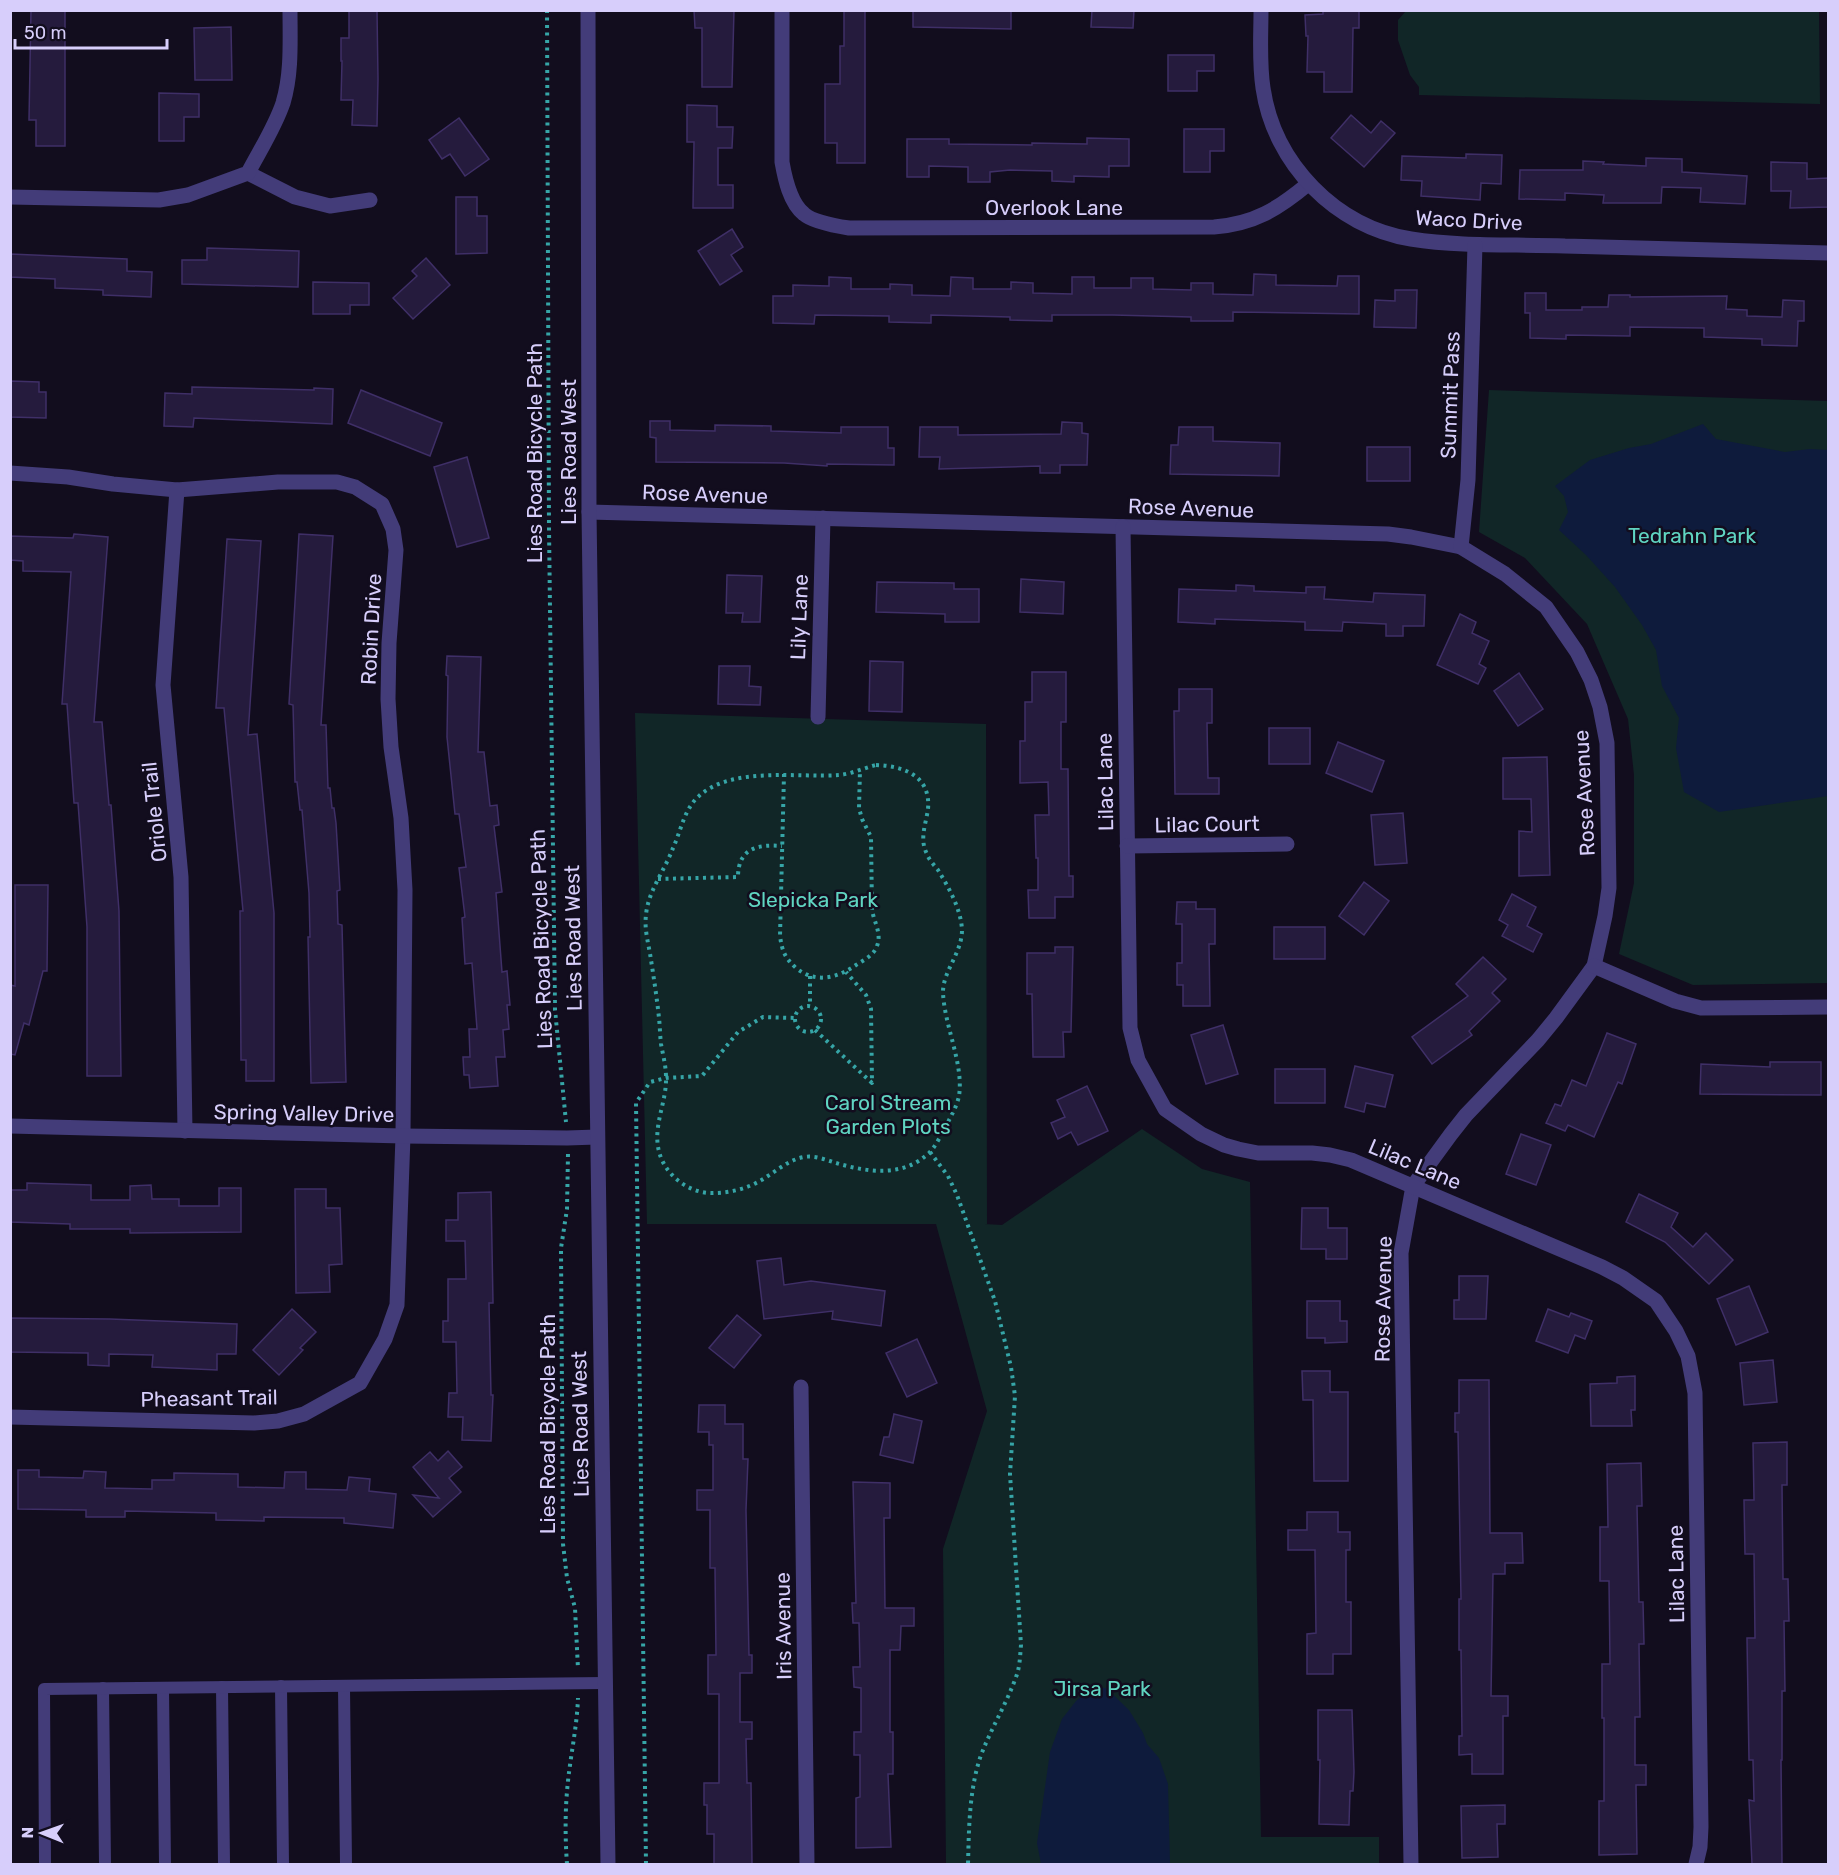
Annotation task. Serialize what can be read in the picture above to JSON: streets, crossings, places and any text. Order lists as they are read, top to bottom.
{
  "streets": {
    "street": [
      "Overlook Lane",
      "Waco Drive",
      "Summit Pass",
      "Lies Road West",
      "Rose Avenue",
      "Lily Lane",
      "Robin Drive",
      "Lilac Lane",
      "Oriole Trail",
      "Lilac Court",
      "Spring Valley Drive",
      "Pheasant Trail",
      "Iris Avenue"
    ],
    "path": ["Lies Road Bicycle Path"]
  },
  "crossings": [
    ["Overlook Lane", "Waco Drive"],
    ["Waco Drive", "Summit Pass"],
    ["Summit Pass", "Rose Avenue"],
    ["Lies Road West", "Rose Avenue"],
    ["Lies Road West", "Spring Valley Drive"],
    ["Lies Road Bicycle Path", "Spring Valley Drive"],
    ["Rose Avenue", "Lily Lane"],
    ["Rose Avenue", "Lilac Lane"],
    ["Robin Drive", "Oriole Trail"],
    ["Robin Drive", "Spring Valley Drive"],
    ["Robin Drive", "Pheasant Trail"],
    ["Lilac Lane", "Lilac Court"],
    ["Oriole Trail", "Spring Valley Drive"],
    ["Spring Valley Drive", "Pheasant Trail"]
  ],
  "parks": [
    "Tedrahn Park",
    "Slepicka Park",
    "Carol Stream Garden Plots",
    "Jirsa Park"
  ],
  "scale_bar": "50 m",
  "north": "left"
}
